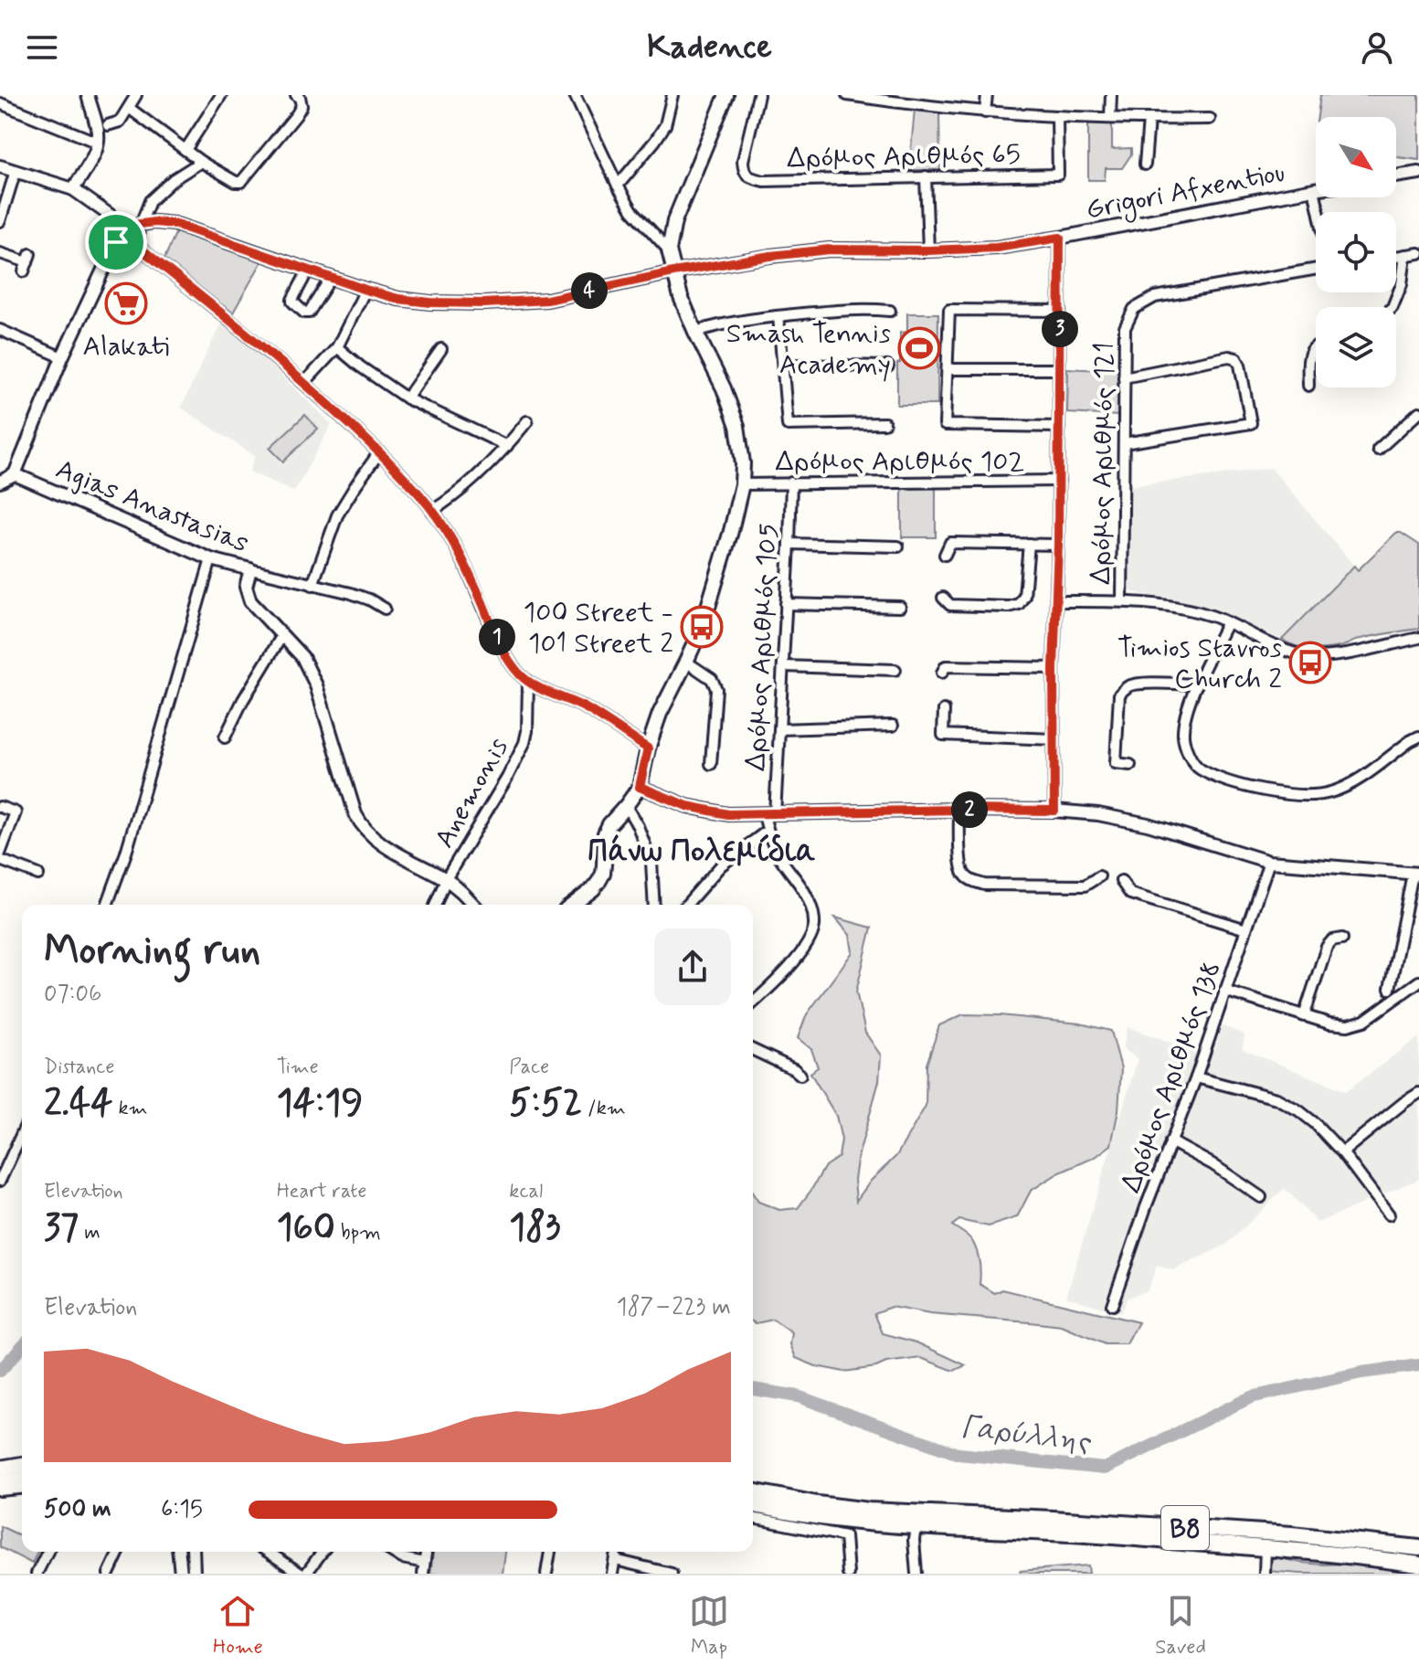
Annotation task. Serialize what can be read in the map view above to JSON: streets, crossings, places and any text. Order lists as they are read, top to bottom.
{
  "streets": {
    "main road": ["B8"],
    "street": [
      "Δρόμος Αριθμός 65",
      "Grigori Afxentiou",
      "Δρόμος Αριθμός 102",
      "Δρόμος Αριθμός 121",
      "Agias Anastasias",
      "Δρόμος Αριθμός 105",
      "Anemonis",
      "Δρόμος Αριθμός 138"
    ]
  },
  "crossings": [
    ["Δρόμος Αριθμός 102", "Δρόμος Αριθμός 105"],
    ["Agias Anastasias", "Anemonis"]
  ],
  "districts": ["Πάνω Πολεμίδια"],
  "water": ["Γαρύλλης"],
  "places": {
    "supermarket": ["Alakati"],
    "sports": ["Smash Tennis Academy"],
    "bus stop": ["100 Street - 101 Street 2", "Timios Stavros Church 2"]
  },
  "north": "bottom right",
  "page": {
    "header": "Kadence",
    "pins": [
      "4",
      "3",
      "1",
      "2"
    ],
    "heading": ["Morning run", "07:06"],
    "stats": [
      ["Distance", "2.44 km"],
      ["Time", "14:19"],
      ["Pace", "5:52 /km"],
      ["Elevation", "37 m"],
      ["Heart rate", "160 bpm"],
      ["kcal", "183"]
    ],
    "chart": ["Elevation", "187–223 m"],
    "list": [
      {
        "name": "500 m",
        "note": "6:15"
      }
    ],
    "tabs": ["Home", "Map", "Saved"]
  }
}
